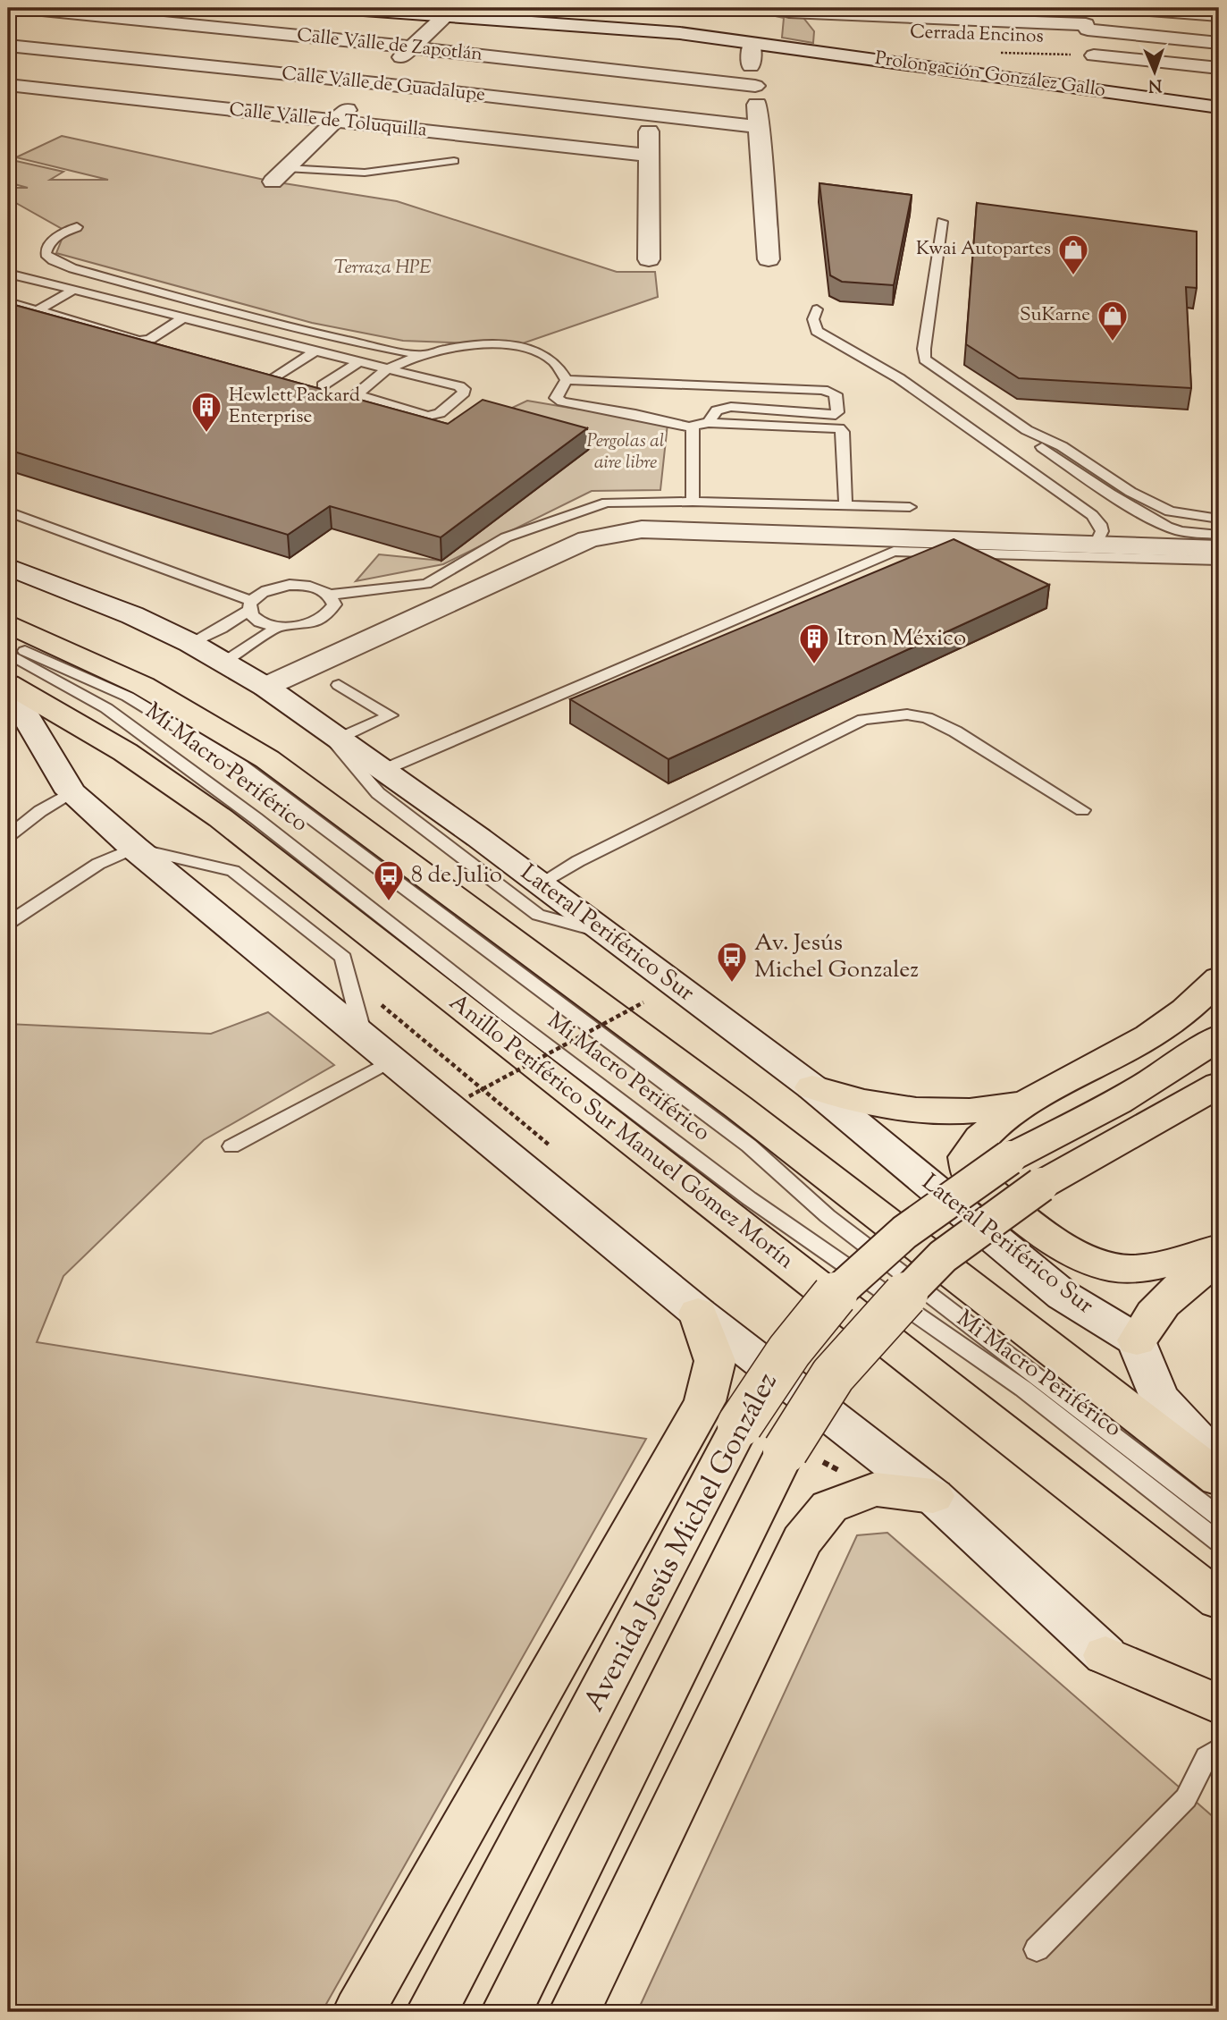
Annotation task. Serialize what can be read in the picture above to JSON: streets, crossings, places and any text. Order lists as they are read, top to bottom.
{
  "streets": {
    "main road": ["Anillo Periférico Sur Manuel Gómez Morín", "Avenida Jesús Michel González"],
    "street": [
      "Cerrada Encinos",
      "Calle Valle de Zapotlán",
      "Prolongación González Gallo",
      "Calle Valle de Guadalupe",
      "Calle Valle de Toluquilla",
      "Lateral Periférico Sur"
    ],
    "lane": ["Mi Macro Periférico"]
  },
  "parks": ["Terraza HPE", "Pergolas al aire libre"],
  "places": {
    "shop": ["Kwai Autopartes", "SuKarne"],
    "building": ["Hewlett Packard Enterprise", "Itron México"],
    "bus stop": ["8 de Julio", "Av. Jesús Michel Gonzalez"]
  },
  "north": "bottom"
}
